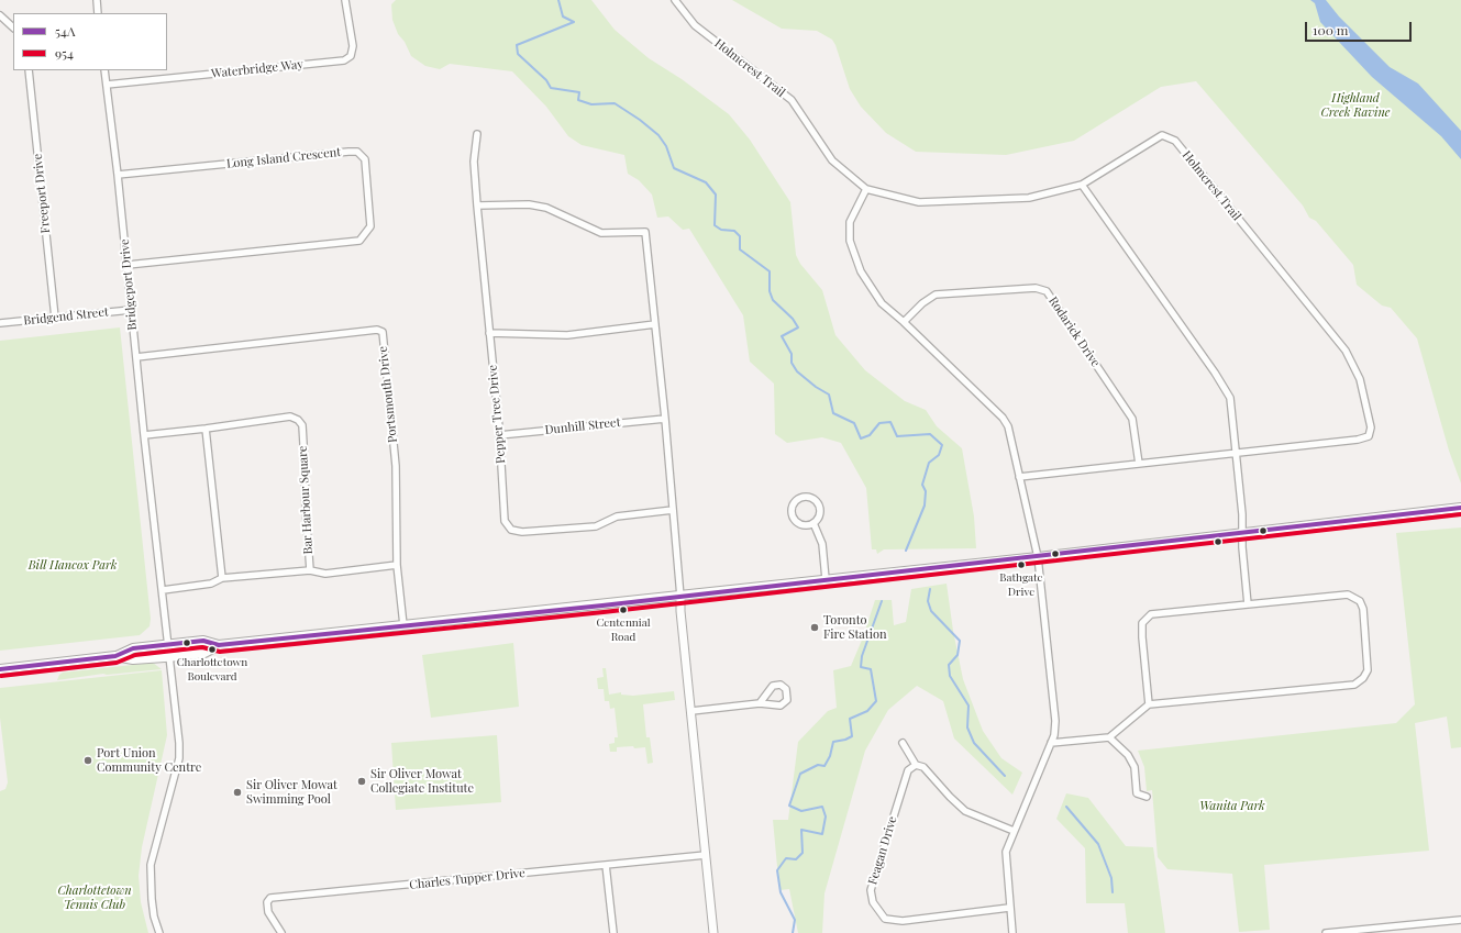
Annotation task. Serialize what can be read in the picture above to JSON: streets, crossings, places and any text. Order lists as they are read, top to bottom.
{
  "streets": {
    "street": [
      "Holmcrest Trail",
      "Waterbridge Way",
      "Long Island Crescent",
      "Freeport Drive",
      "Bridgeport Drive",
      "Bridgend Street",
      "Rodarick Drive",
      "Portsmouth Drive",
      "Pepper Tree Drive",
      "Dunhill Street",
      "Bar Harbour Square",
      "Feagan Drive",
      "Charles Tupper Drive"
    ]
  },
  "crossings": [
    ["Holmcrest Trail", "Rodarick Drive"],
    ["Waterbridge Way", "Bridgeport Drive"],
    ["Long Island Crescent", "Bridgeport Drive"],
    ["Freeport Drive", "Bridgend Street"],
    ["Bridgeport Drive", "Bridgend Street"],
    ["Bridgeport Drive", "Portsmouth Drive"],
    ["Bridgeport Drive", "Bar Harbour Square"],
    ["Pepper Tree Drive", "Dunhill Street"]
  ],
  "parks": [
    "Highland Creek Ravine",
    "Bill Hancox Park",
    "Wanita Park",
    "Charlottetown Tennis Club"
  ],
  "places": [
    "Bathgate Drive",
    "Centennial Road",
    "Toronto Fire Station",
    "Charlottetown Boulevard",
    "Port Union Community Centre",
    "Sir Oliver Mowat Collegiate Institute",
    "Sir Oliver Mowat Swimming Pool"
  ],
  "lines": ["transit line 54A", "transit line 954"],
  "legend": ["54A", "954"],
  "scale_bar": "100 m"
}
